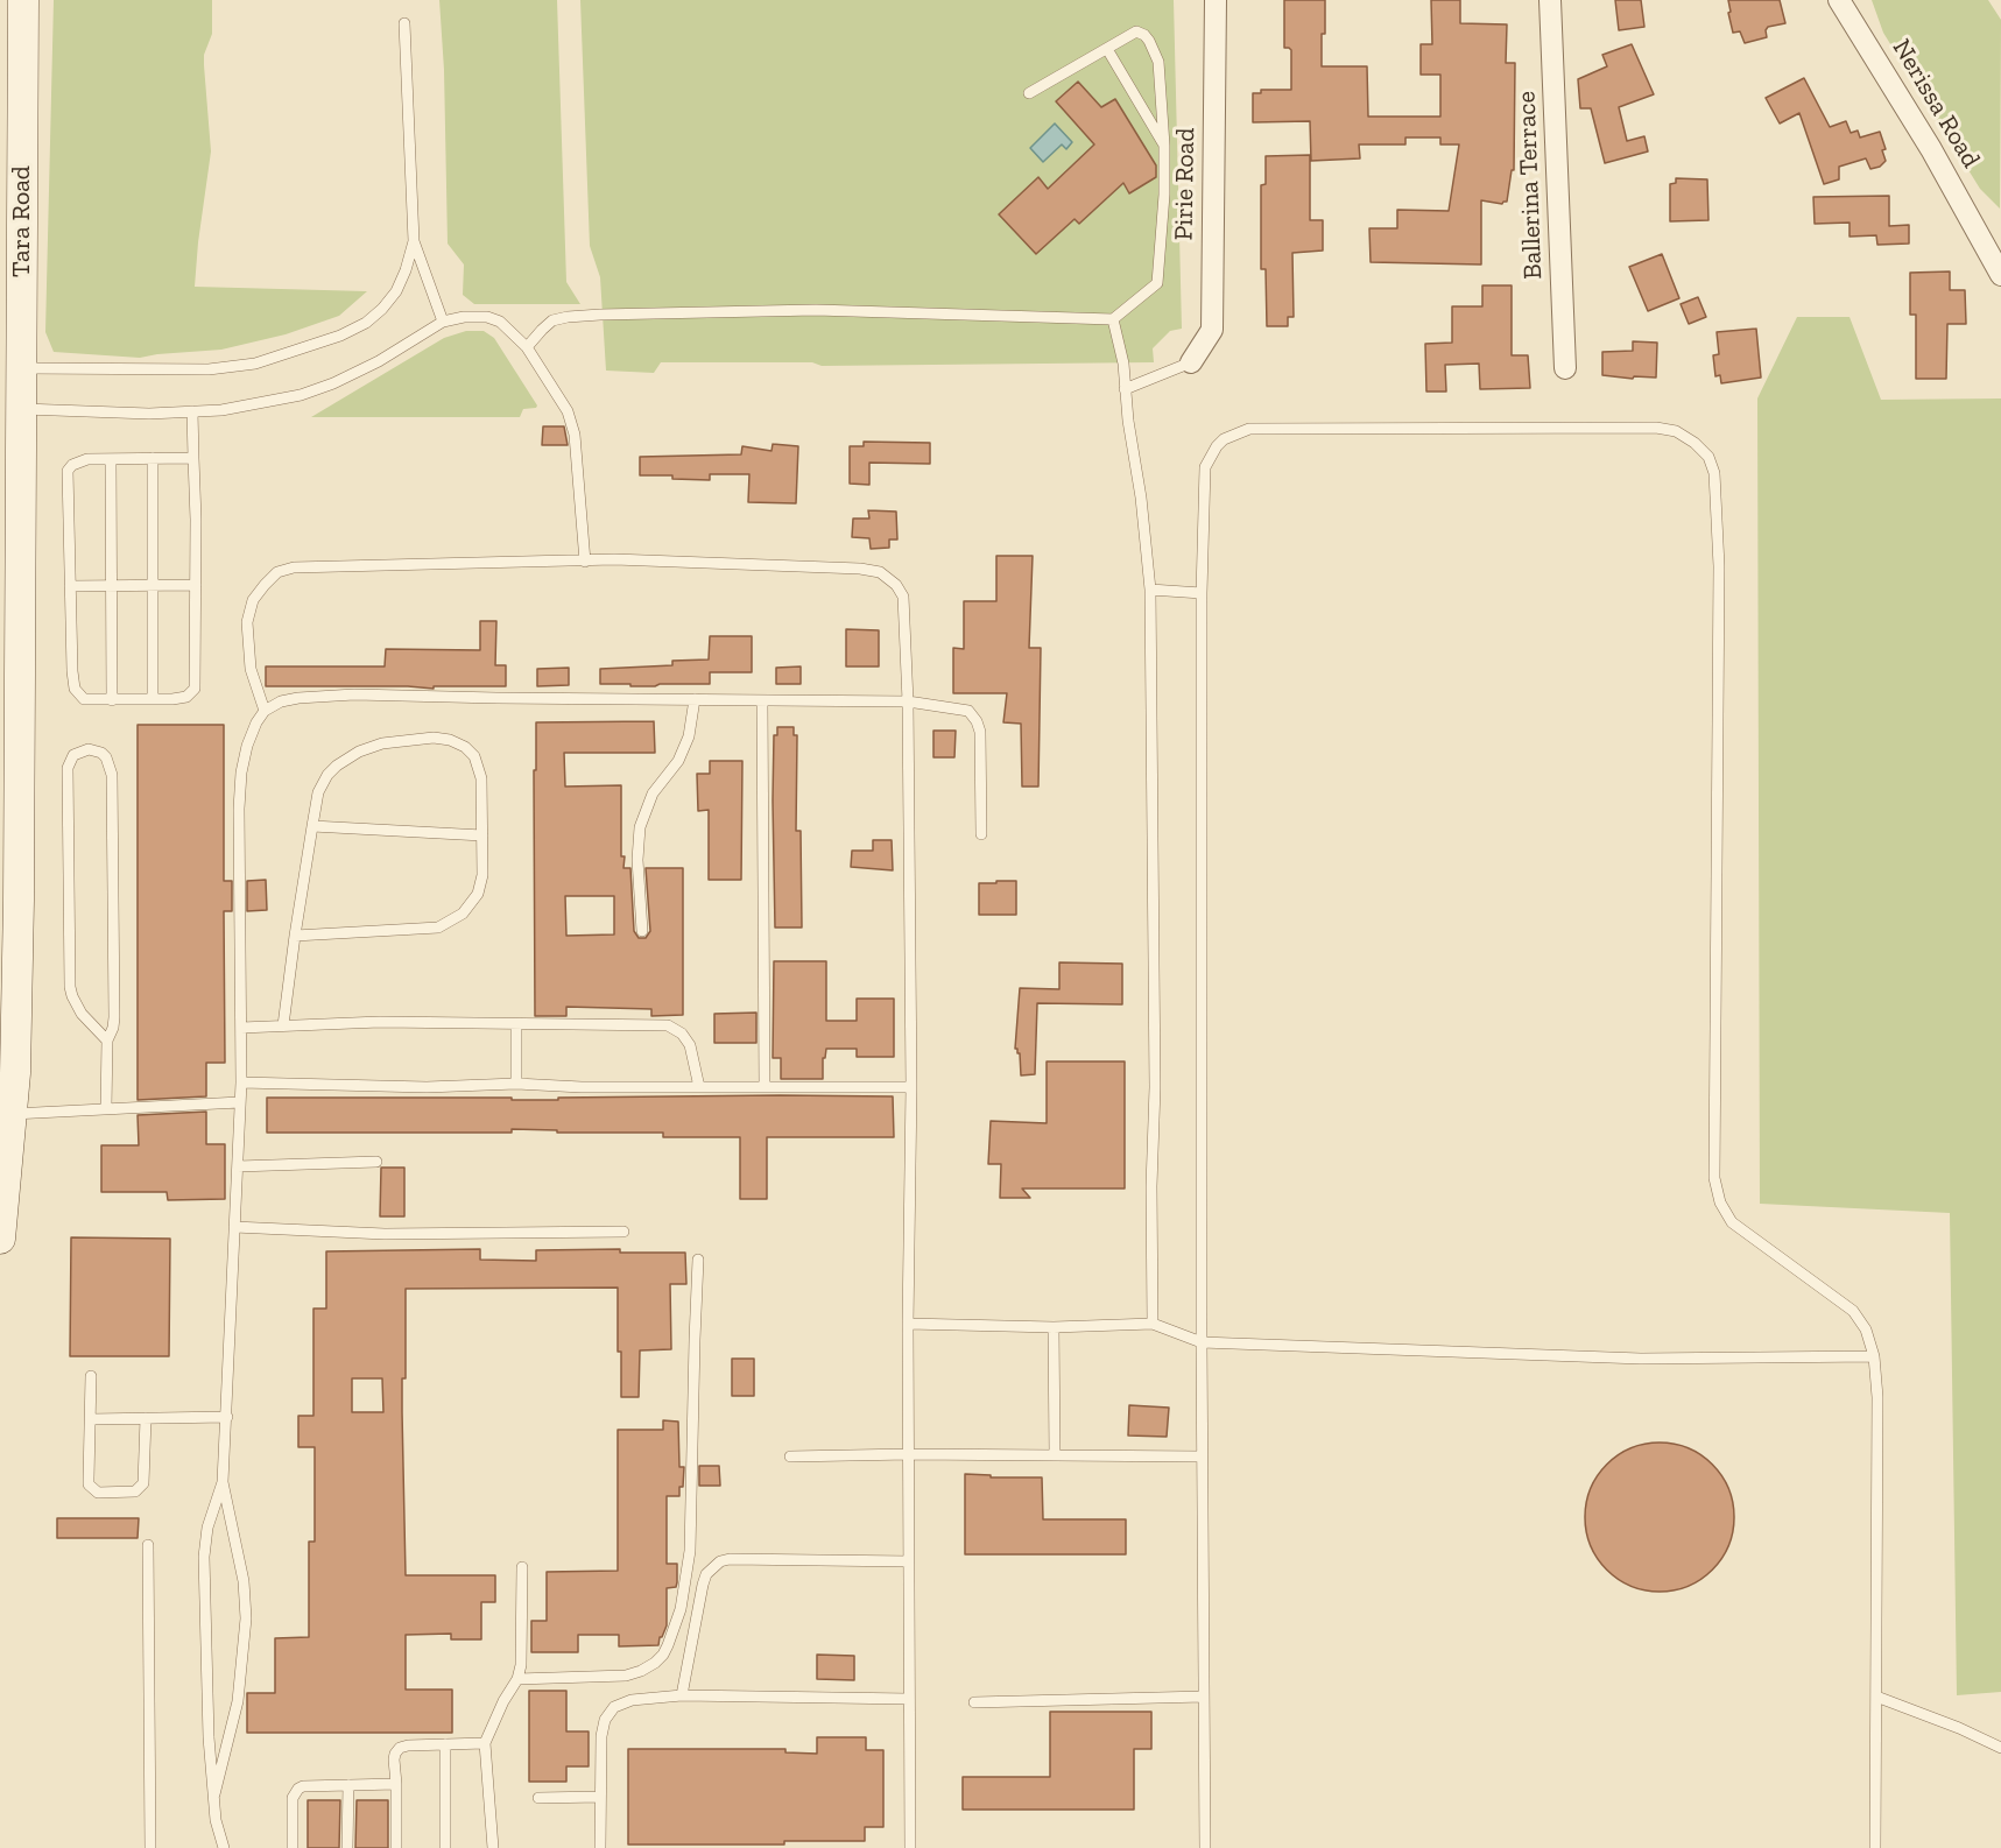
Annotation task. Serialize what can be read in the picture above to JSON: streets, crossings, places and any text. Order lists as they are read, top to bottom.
{
  "streets": {
    "street": [
      "Nerissa Road",
      "Pirie Road",
      "Ballerina Terrace",
      "Tara Road"
    ]
  }
}
